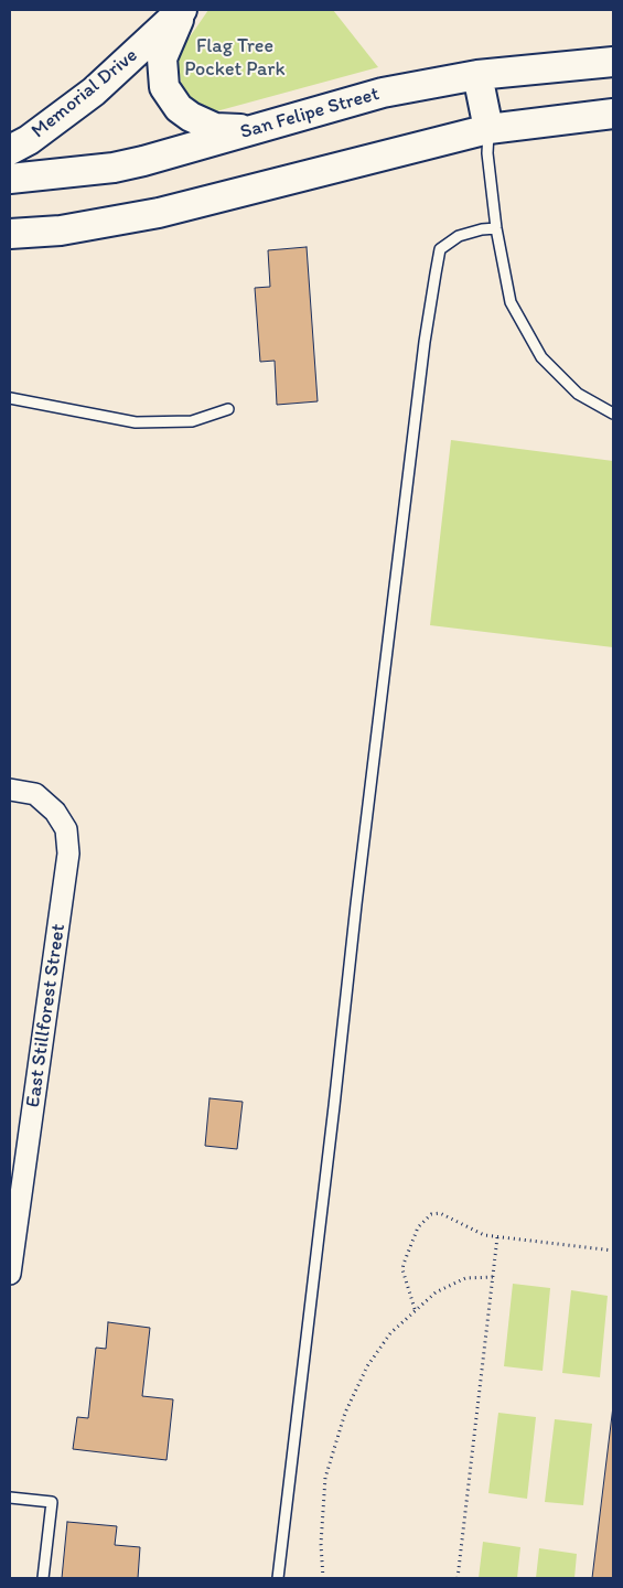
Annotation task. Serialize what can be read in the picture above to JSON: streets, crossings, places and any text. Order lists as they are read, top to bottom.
{
  "streets": {
    "main road": ["Memorial Drive", "San Felipe Street"],
    "street": ["East Stillforest Street"]
  },
  "parks": ["Flag Tree Pocket Park"]
}
